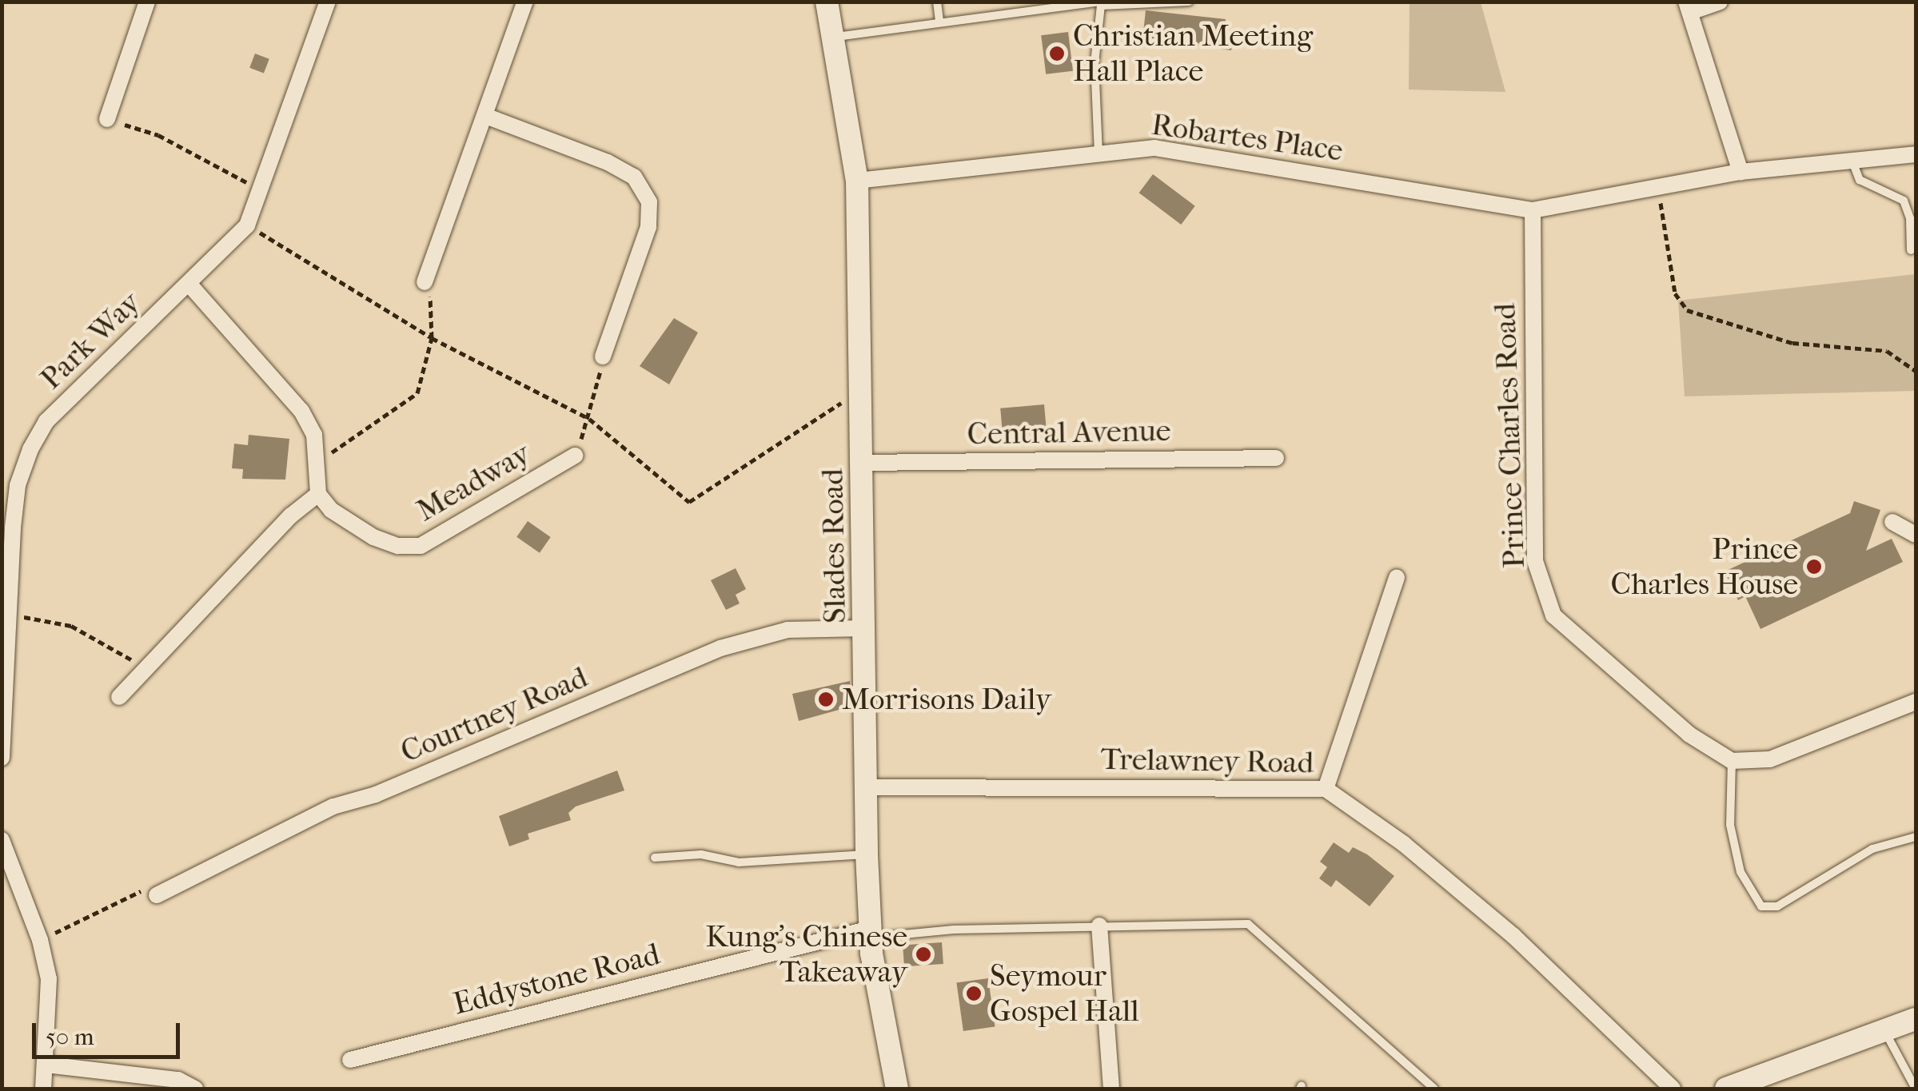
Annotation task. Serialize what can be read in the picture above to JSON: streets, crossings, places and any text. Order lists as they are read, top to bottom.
{
  "streets": {
    "street": [
      "Robartes Place",
      "Park Way",
      "Central Avenue",
      "Prince Charles Road",
      "Meadway",
      "Slades Road",
      "Courtney Road",
      "Trelawney Road",
      "Eddystone Road"
    ]
  },
  "crossings": [
    ["Robartes Place", "Prince Charles Road"],
    ["Robartes Place", "Slades Road"],
    ["Central Avenue", "Slades Road"],
    ["Slades Road", "Courtney Road"],
    ["Slades Road", "Trelawney Road"],
    ["Slades Road", "Eddystone Road"]
  ],
  "places": [
    "Christian Meeting Hall Place",
    "Prince Charles House",
    "Morrisons Daily",
    "Kung's Chinese Takeaway",
    "Seymour Gospel Hall"
  ],
  "scale_bar": "50 m"
}
